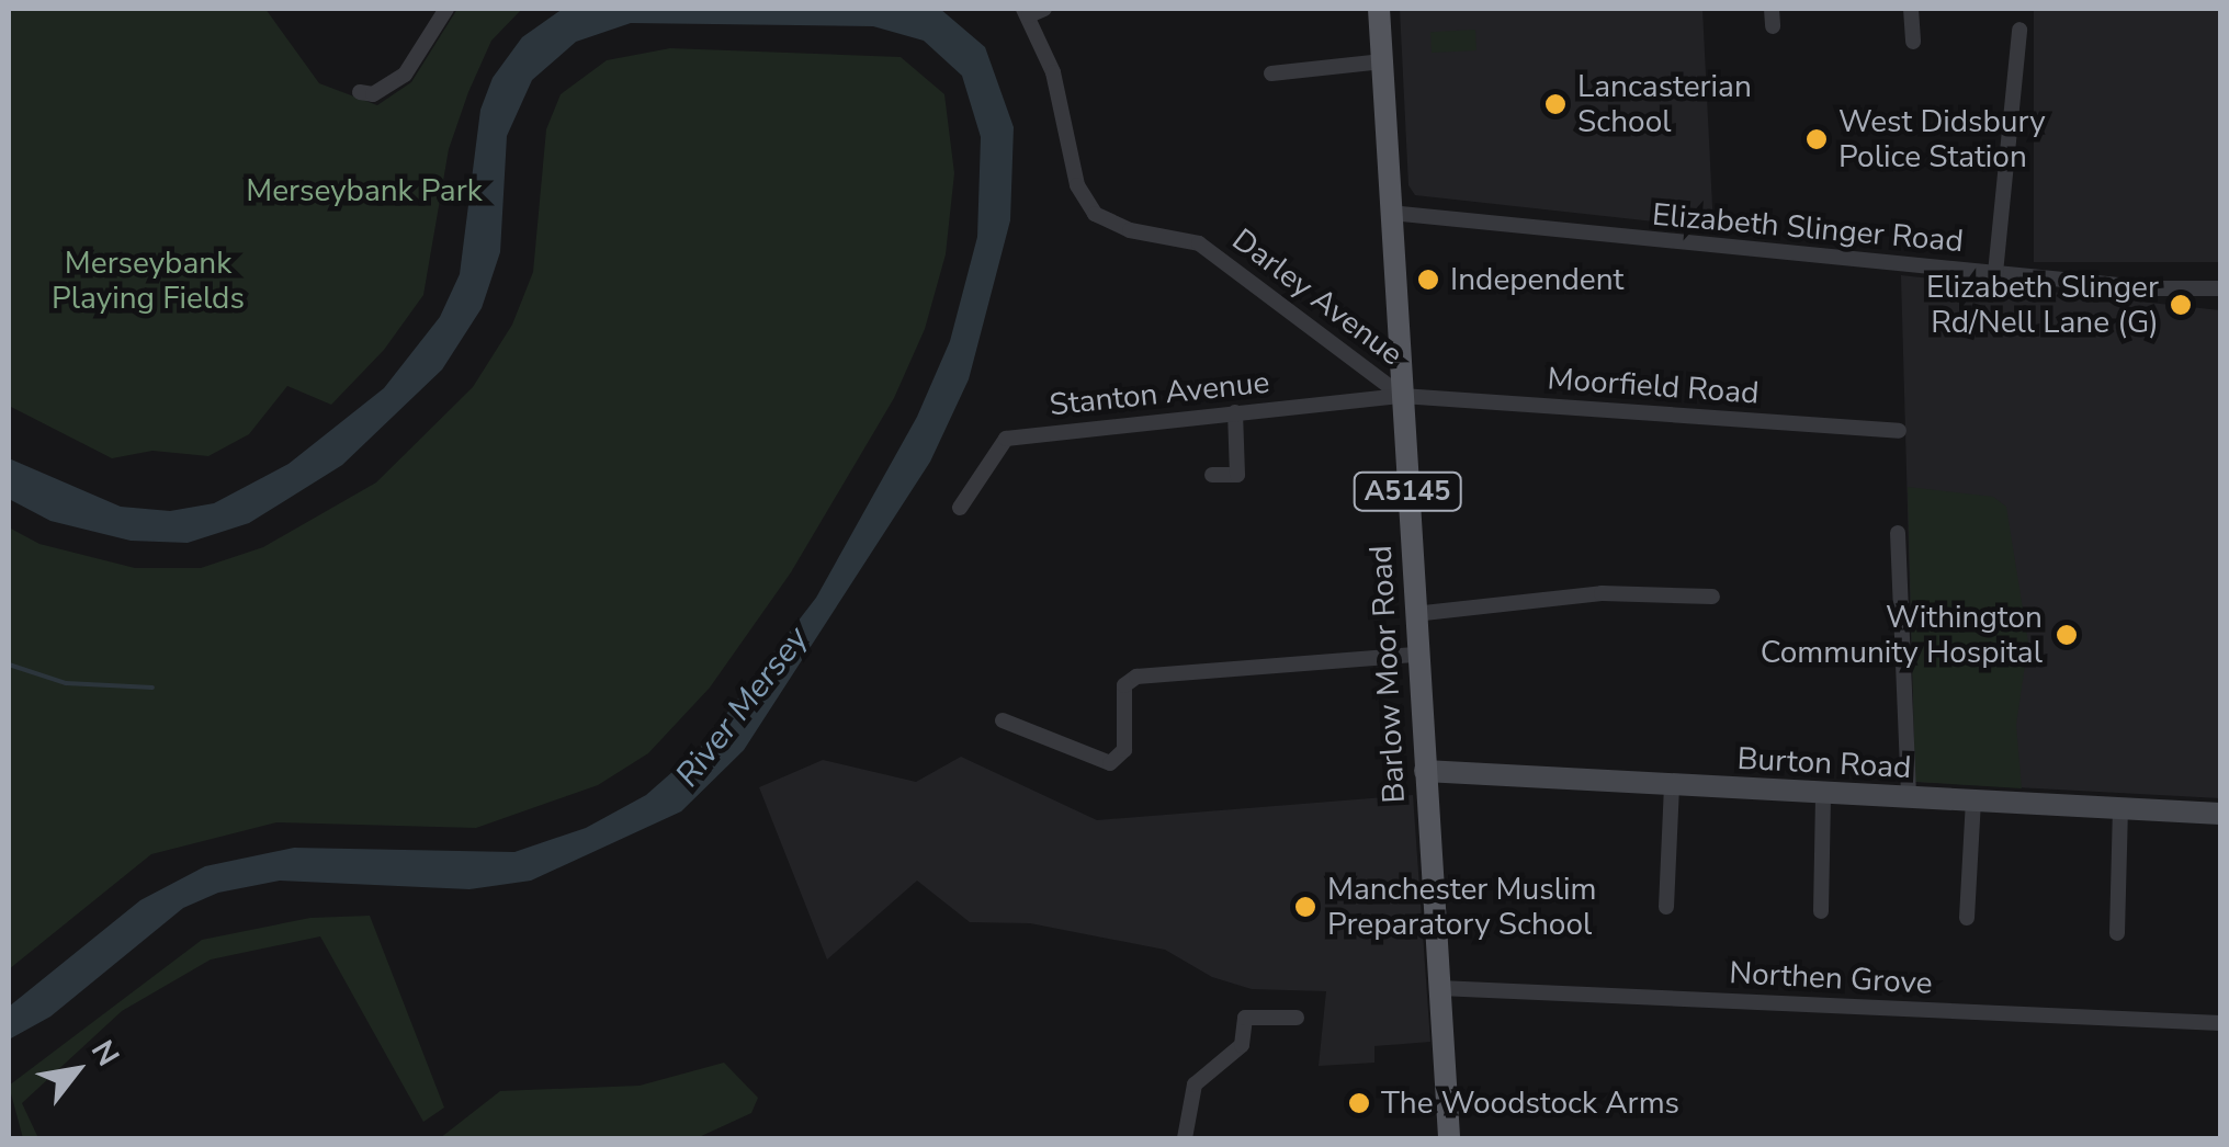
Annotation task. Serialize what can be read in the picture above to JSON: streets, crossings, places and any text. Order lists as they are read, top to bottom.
{
  "streets": {
    "main road": ["A5145", "Barlow Moor Road"],
    "street": [
      "Elizabeth Slinger Road",
      "Darley Avenue",
      "Moorfield Road",
      "Stanton Avenue",
      "Burton Road",
      "Northen Grove"
    ]
  },
  "crossings": [
    ["Elizabeth Slinger Road", "Barlow Moor Road"],
    ["Darley Avenue", "Moorfield Road"],
    ["Darley Avenue", "Stanton Avenue"],
    ["Darley Avenue", "Barlow Moor Road"],
    ["Moorfield Road", "Stanton Avenue"],
    ["Moorfield Road", "Barlow Moor Road"],
    ["Stanton Avenue", "Barlow Moor Road"],
    ["Barlow Moor Road", "Burton Road"],
    ["Barlow Moor Road", "Northen Grove"]
  ],
  "water": ["River Mersey"],
  "parks": ["Merseybank Park", "Merseybank Playing Fields"],
  "places": [
    "Lancasterian School",
    "West Didsbury Police Station",
    "Independent",
    "Elizabeth Slinger Rd/Nell Lane (G)",
    "Withington Community Hospital",
    "Manchester Muslim Preparatory School",
    "The Woodstock Arms"
  ],
  "north": "top right"
}
